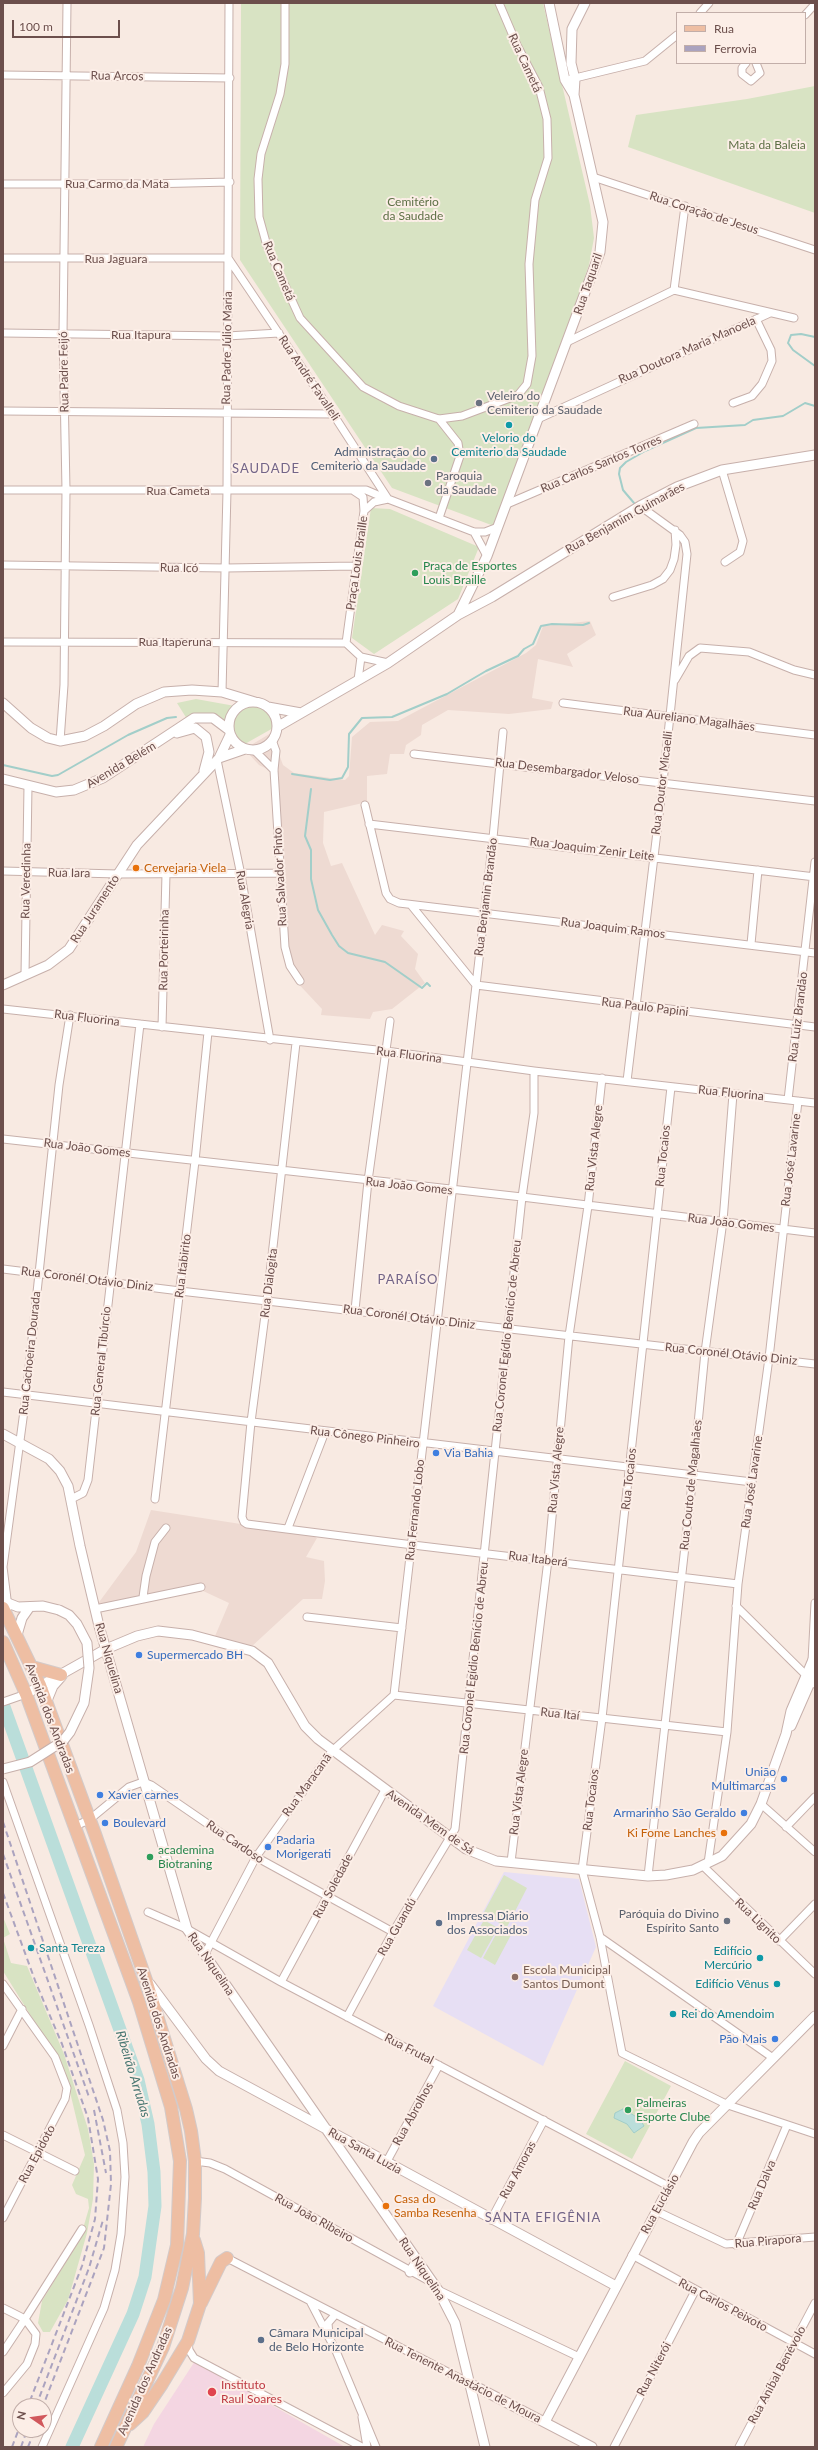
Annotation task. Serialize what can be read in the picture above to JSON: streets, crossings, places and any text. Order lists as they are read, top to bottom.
{
  "streets": {
    "main road": ["Avenida dos Andradas"],
    "street": [
      "Rua Cametá",
      "Rua Arcos",
      "Rua Carmo da Mata",
      "Rua Coração de Jesus",
      "Rua Jaguara",
      "Rua Taquaril",
      "Rua Itapura",
      "Rua Padre Júlio Maria",
      "Rua Doutora Maria Manoela",
      "Rua Padre Feijó",
      "Rua André Favalleli",
      "Rua Carlos Santos Torres",
      "Rua Cameta",
      "Rua Benjamim Guimarães",
      "Praça Louis Braille",
      "Rua Icó",
      "Rua Itaperuna",
      "Rua Aureliano Magalhães",
      "Avenida Belém",
      "Rua Desembargador Veloso",
      "Rua Doutor Micaelli",
      "Rua Joaquim Zenir Leite",
      "Rua Iara",
      "Rua Salvador Pinto",
      "Rua Veredinha",
      "Rua Benjamin Brandão",
      "Rua Alegria",
      "Rua Juramento",
      "Rua Joaquim Ramos",
      "Rua Porteirinha",
      "Rua Paulo Papini",
      "Rua Luiz Brandão",
      "Rua Fluorina",
      "Rua João Gomes",
      "Rua Vista Alegre",
      "Rua Tocaios",
      "Rua José Lavarine",
      "Rua Itabirito",
      "Rua Coronél Otávio Diniz",
      "Rua Dialogita",
      "Rua Coronel Egídio Benício de Abreu",
      "Rua Cachoeira Dourada",
      "Rua General Tibúrcio",
      "Rua Cônego Pinheiro",
      "Rua Couto de Magalhães",
      "Rua Fernando Lobo",
      "Rua Itaberá",
      "Rua Niquelina",
      "Rua Itaí",
      "Rua Maracanã",
      "Avenida Mem de Sá",
      "Rua Cardoso",
      "Rua Soledade",
      "Rua Lignito",
      "Rua Guandú",
      "Rua Frutal",
      "Rua Abrolhos",
      "Rua Santa Luzia",
      "Rua Epidoto",
      "Rua Amoras",
      "Rua Dalva",
      "Rua Euclásio",
      "Rua João Ribeiro",
      "Rua Pirapora",
      "Rua Carlos Peixoto",
      "Rua Niterói",
      "Rua Aníbal Benévolo",
      "Rua Tenente Anastácio de Moura"
    ]
  },
  "crossings": [
    ["Rua Arcos", "Rua Padre Júlio Maria"],
    ["Rua Arcos", "Rua Padre Feijó"],
    ["Rua Carmo da Mata", "Rua Padre Júlio Maria"],
    ["Rua Carmo da Mata", "Rua Padre Feijó"],
    ["Rua Coração de Jesus", "Rua Taquaril"],
    ["Rua Jaguara", "Rua Padre Júlio Maria"],
    ["Rua Jaguara", "Rua Padre Feijó"],
    ["Rua Jaguara", "Rua André Favalleli"],
    ["Rua Taquaril", "Rua Doutora Maria Manoela"],
    ["Rua Taquaril", "Rua Carlos Santos Torres"],
    ["Rua Itapura", "Rua Padre Júlio Maria"],
    ["Rua Itapura", "Rua Padre Feijó"],
    ["Rua Itapura", "Rua André Favalleli"],
    ["Rua Padre Júlio Maria", "Rua André Favalleli"],
    ["Rua Padre Júlio Maria", "Rua Cameta"],
    ["Rua Padre Júlio Maria", "Rua Icó"],
    ["Rua Padre Júlio Maria", "Rua Itaperuna"],
    ["Rua Padre Feijó", "Rua Cameta"],
    ["Rua Padre Feijó", "Rua Icó"],
    ["Rua Padre Feijó", "Rua Itaperuna"],
    ["Rua André Favalleli", "Rua Cameta"],
    ["Rua André Favalleli", "Praça Louis Braille"],
    ["Rua Cameta", "Praça Louis Braille"],
    ["Rua Benjamim Guimarães", "Rua Doutor Micaelli"],
    ["Praça Louis Braille", "Rua Icó"],
    ["Praça Louis Braille", "Rua Itaperuna"],
    ["Rua Aureliano Magalhães", "Rua Doutor Micaelli"],
    ["Avenida Belém", "Rua Salvador Pinto"],
    ["Avenida Belém", "Rua Veredinha"],
    ["Avenida Belém", "Rua Juramento"],
    ["Rua Desembargador Veloso", "Rua Doutor Micaelli"],
    ["Rua Desembargador Veloso", "Rua Benjamin Brandão"],
    ["Rua Doutor Micaelli", "Rua Joaquim Zenir Leite"],
    ["Rua Doutor Micaelli", "Rua Joaquim Ramos"],
    ["Rua Doutor Micaelli", "Rua Paulo Papini"],
    ["Rua Doutor Micaelli", "Rua Fluorina"],
    ["Rua Joaquim Zenir Leite", "Rua Benjamin Brandão"],
    ["Rua Joaquim Zenir Leite", "Rua Joaquim Ramos"],
    ["Rua Joaquim Zenir Leite", "Rua Luiz Brandão"],
    ["Rua Iara", "Rua Salvador Pinto"],
    ["Rua Iara", "Rua Veredinha"],
    ["Rua Iara", "Rua Alegria"],
    ["Rua Iara", "Rua Juramento"],
    ["Rua Iara", "Rua Porteirinha"],
    ["Rua Salvador Pinto", "Rua Juramento"],
    ["Rua Veredinha", "Rua Juramento"],
    ["Rua Benjamin Brandão", "Rua Joaquim Ramos"],
    ["Rua Benjamin Brandão", "Rua Paulo Papini"],
    ["Rua Benjamin Brandão", "Rua Fluorina"],
    ["Rua Benjamin Brandão", "Rua Fernando Lobo"],
    ["Rua Alegria", "Rua Juramento"],
    ["Rua Alegria", "Rua Fluorina"],
    ["Rua Joaquim Ramos", "Rua Luiz Brandão"],
    ["Rua Porteirinha", "Rua Fluorina"],
    ["Rua Paulo Papini", "Rua Luiz Brandão"],
    ["Rua Luiz Brandão", "Rua Fluorina"],
    ["Rua Fluorina", "Rua Vista Alegre"],
    ["Rua Fluorina", "Rua Tocaios"],
    ["Rua Fluorina", "Rua José Lavarine"],
    ["Rua Fluorina", "Rua Itabirito"],
    ["Rua Fluorina", "Rua Dialogita"],
    ["Rua Fluorina", "Rua Coronel Egídio Benício de Abreu"],
    ["Rua Fluorina", "Rua Cachoeira Dourada"],
    ["Rua Fluorina", "Rua General Tibúrcio"],
    ["Rua Fluorina", "Rua Couto de Magalhães"],
    ["Rua Fluorina", "Rua Fernando Lobo"],
    ["Rua João Gomes", "Rua Vista Alegre"],
    ["Rua João Gomes", "Rua Tocaios"],
    ["Rua João Gomes", "Rua José Lavarine"],
    ["Rua João Gomes", "Rua Itabirito"],
    ["Rua João Gomes", "Rua Dialogita"],
    ["Rua João Gomes", "Rua Coronel Egídio Benício de Abreu"],
    ["Rua João Gomes", "Rua Cachoeira Dourada"],
    ["Rua João Gomes", "Rua General Tibúrcio"],
    ["Rua João Gomes", "Rua Couto de Magalhães"],
    ["Rua João Gomes", "Rua Fernando Lobo"],
    ["Rua Vista Alegre", "Rua Coronél Otávio Diniz"],
    ["Rua Vista Alegre", "Rua Cônego Pinheiro"],
    ["Rua Vista Alegre", "Rua Itaberá"],
    ["Rua Vista Alegre", "Rua Itaí"],
    ["Rua Vista Alegre", "Avenida Mem de Sá"],
    ["Rua Tocaios", "Rua Coronél Otávio Diniz"],
    ["Rua Tocaios", "Rua Cônego Pinheiro"],
    ["Rua Tocaios", "Rua Itaberá"],
    ["Rua Tocaios", "Rua Itaí"],
    ["Rua Tocaios", "Avenida Mem de Sá"],
    ["Rua José Lavarine", "Rua Coronél Otávio Diniz"],
    ["Rua José Lavarine", "Rua Cônego Pinheiro"],
    ["Rua José Lavarine", "Rua Itaberá"],
    ["Rua José Lavarine", "Rua Itaí"],
    ["Rua José Lavarine", "Avenida Mem de Sá"],
    ["Rua José Lavarine", "Rua Lignito"],
    ["Rua Itabirito", "Rua Coronél Otávio Diniz"],
    ["Rua Itabirito", "Rua Cônego Pinheiro"],
    ["Rua Coronél Otávio Diniz", "Rua Dialogita"],
    ["Rua Coronél Otávio Diniz", "Rua Coronel Egídio Benício de Abreu"],
    ["Rua Coronél Otávio Diniz", "Rua Cachoeira Dourada"],
    ["Rua Coronél Otávio Diniz", "Rua General Tibúrcio"],
    ["Rua Coronél Otávio Diniz", "Rua Couto de Magalhães"],
    ["Rua Coronél Otávio Diniz", "Rua Fernando Lobo"],
    ["Rua Dialogita", "Rua Cônego Pinheiro"],
    ["Rua Dialogita", "Rua Itaberá"],
    ["Rua Coronel Egídio Benício de Abreu", "Rua Cônego Pinheiro"],
    ["Rua Coronel Egídio Benício de Abreu", "Rua Itaberá"],
    ["Rua Coronel Egídio Benício de Abreu", "Rua Itaí"],
    ["Rua Coronel Egídio Benício de Abreu", "Avenida Mem de Sá"],
    ["Rua Coronel Egídio Benício de Abreu", "Rua Guandú"],
    ["Rua Cachoeira Dourada", "Rua Cônego Pinheiro"],
    ["Rua Cachoeira Dourada", "Rua Niquelina"],
    ["Rua Cachoeira Dourada", "Avenida dos Andradas"],
    ["Rua General Tibúrcio", "Rua Cônego Pinheiro"],
    ["Rua General Tibúrcio", "Rua Niquelina"],
    ["Rua Cônego Pinheiro", "Rua Couto de Magalhães"],
    ["Rua Cônego Pinheiro", "Rua Fernando Lobo"],
    ["Rua Couto de Magalhães", "Rua Itaberá"],
    ["Rua Couto de Magalhães", "Rua Itaí"],
    ["Rua Couto de Magalhães", "Avenida Mem de Sá"],
    ["Rua Fernando Lobo", "Rua Itaberá"],
    ["Rua Fernando Lobo", "Rua Itaí"],
    ["Rua Fernando Lobo", "Rua Maracanã"],
    ["Rua Niquelina", "Rua Maracanã"],
    ["Rua Niquelina", "Avenida Mem de Sá"],
    ["Rua Niquelina", "Rua Cardoso"],
    ["Rua Niquelina", "Rua Frutal"],
    ["Rua Niquelina", "Rua Santa Luzia"],
    ["Rua Niquelina", "Rua João Ribeiro"],
    ["Rua Niquelina", "Rua Tenente Anastácio de Moura"],
    ["Rua Itaí", "Rua Maracanã"],
    ["Avenida dos Andradas", "Avenida Mem de Sá"],
    ["Avenida dos Andradas", "Rua Santa Luzia"],
    ["Avenida dos Andradas", "Rua João Ribeiro"],
    ["Rua Maracanã", "Avenida Mem de Sá"],
    ["Rua Maracanã", "Rua Cardoso"],
    ["Rua Maracanã", "Rua Frutal"],
    ["Avenida Mem de Sá", "Rua Soledade"],
    ["Avenida Mem de Sá", "Rua Lignito"],
    ["Avenida Mem de Sá", "Rua Guandú"],
    ["Rua Cardoso", "Rua Soledade"],
    ["Rua Cardoso", "Rua Guandú"],
    ["Rua Soledade", "Rua Frutal"],
    ["Rua Guandú", "Rua Frutal"],
    ["Rua Frutal", "Rua Abrolhos"],
    ["Rua Frutal", "Rua Amoras"],
    ["Rua Frutal", "Rua Euclásio"],
    ["Rua Abrolhos", "Rua Santa Luzia"],
    ["Rua Santa Luzia", "Rua Amoras"],
    ["Rua Santa Luzia", "Rua Euclásio"],
    ["Rua Dalva", "Rua Pirapora"],
    ["Rua Euclásio", "Rua Pirapora"],
    ["Rua Euclásio", "Rua Carlos Peixoto"],
    ["Rua Euclásio", "Rua Tenente Anastácio de Moura"],
    ["Rua Carlos Peixoto", "Rua Niterói"],
    ["Rua Carlos Peixoto", "Rua Aníbal Benévolo"]
  ],
  "districts": ["SAUDADE", "PARAÍSO", "SANTA EFIGÊNIA"],
  "water": ["Ribeirão Arrudas"],
  "parks": ["Mata da Baleia", "Cemitério da Saudade"],
  "places": [
    "Veleiro do Cemiterio da Saudade",
    "Velorio do Cemiterio da Saudade",
    "Administração do Cemiterio da Saudade",
    "Paroquia da Saudade",
    "Praça de Esportes Louis Braille",
    "Cervejaria Viela",
    "Via Bahia",
    "Supermercado BH",
    "União Multimarcas",
    "Xavier carnes",
    "Armarinho São Geraldo",
    "Boulevard",
    "Ki Fome Lanches",
    "Padaria Morigerati",
    "academina Biotraning",
    "Paróquia do Divino Espírito Santo",
    "Impressa Diário dos Associados",
    "Santa Tereza",
    "Edifício Mercúrio",
    "Escola Municipal Santos Dumont",
    "Edifício Vênus",
    "Rei do Amendoim",
    "Pão Mais",
    "Palmeiras Esporte Clube",
    "Casa do Samba Resenha",
    "Câmara Municipal de Belo Horizonte",
    "Instituto Raul Soares"
  ],
  "legend": ["Rua", "Ferrovia"],
  "scale_bar": "100 m",
  "north": "left"
}
